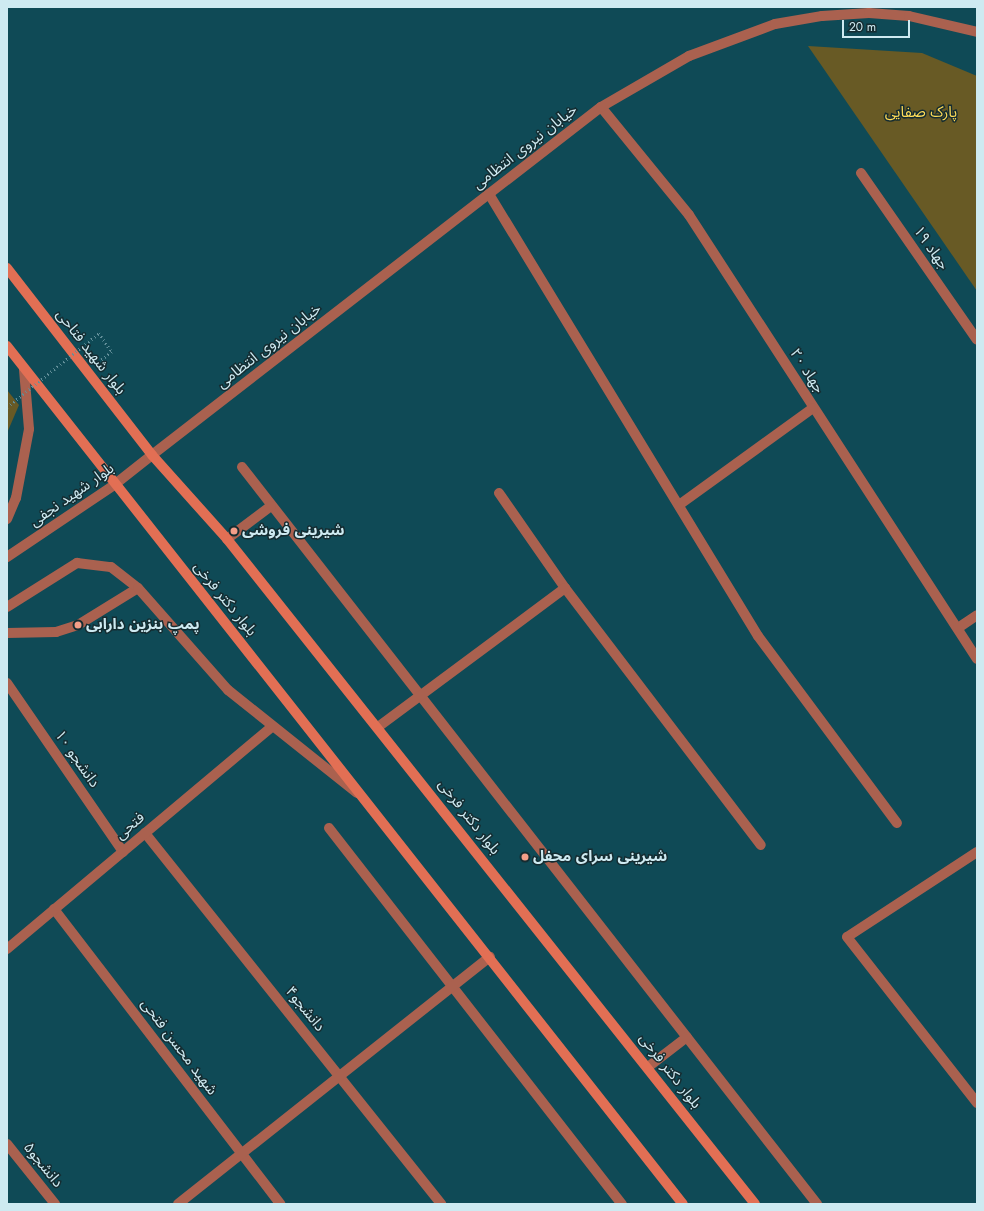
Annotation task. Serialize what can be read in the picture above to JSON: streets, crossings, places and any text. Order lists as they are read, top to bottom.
{
  "streets": {
    "main road": ["بلوار شهید فتاحی", "بلوار دکتر فرخی"],
    "street": [
      "خیابان نیروی انتظامی",
      "جهاد ۱۹",
      "جهاد ۲۰",
      "بلوار شهید نجفی",
      "دانشجو ۱۰",
      "فتحی",
      "دانشجو۴",
      "شهید محسن فتحی",
      "دانشجو۵"
    ]
  },
  "crossings": [
    ["خیابان نیروی انتظامی", "بلوار شهید فتاحی"],
    ["خیابان نیروی انتظامی", "جهاد ۲۰"],
    ["خیابان نیروی انتظامی", "بلوار شهید نجفی"],
    ["خیابان نیروی انتظامی", "بلوار دکتر فرخی"],
    ["بلوار شهید فتاحی", "بلوار شهید نجفی"],
    ["بلوار شهید فتاحی", "بلوار دکتر فرخی"],
    ["بلوار شهید نجفی", "بلوار دکتر فرخی"],
    ["دانشجو ۱۰", "فتحی"],
    ["فتحی", "دانشجو۴"],
    ["فتحی", "شهید محسن فتحی"]
  ],
  "parks": ["پارک صفایی"],
  "places": ["شیرینی فروشی", "پمپ بنزین دارابى", "شیرینی سرای محفل"],
  "scale_bar": "20 m"
}
